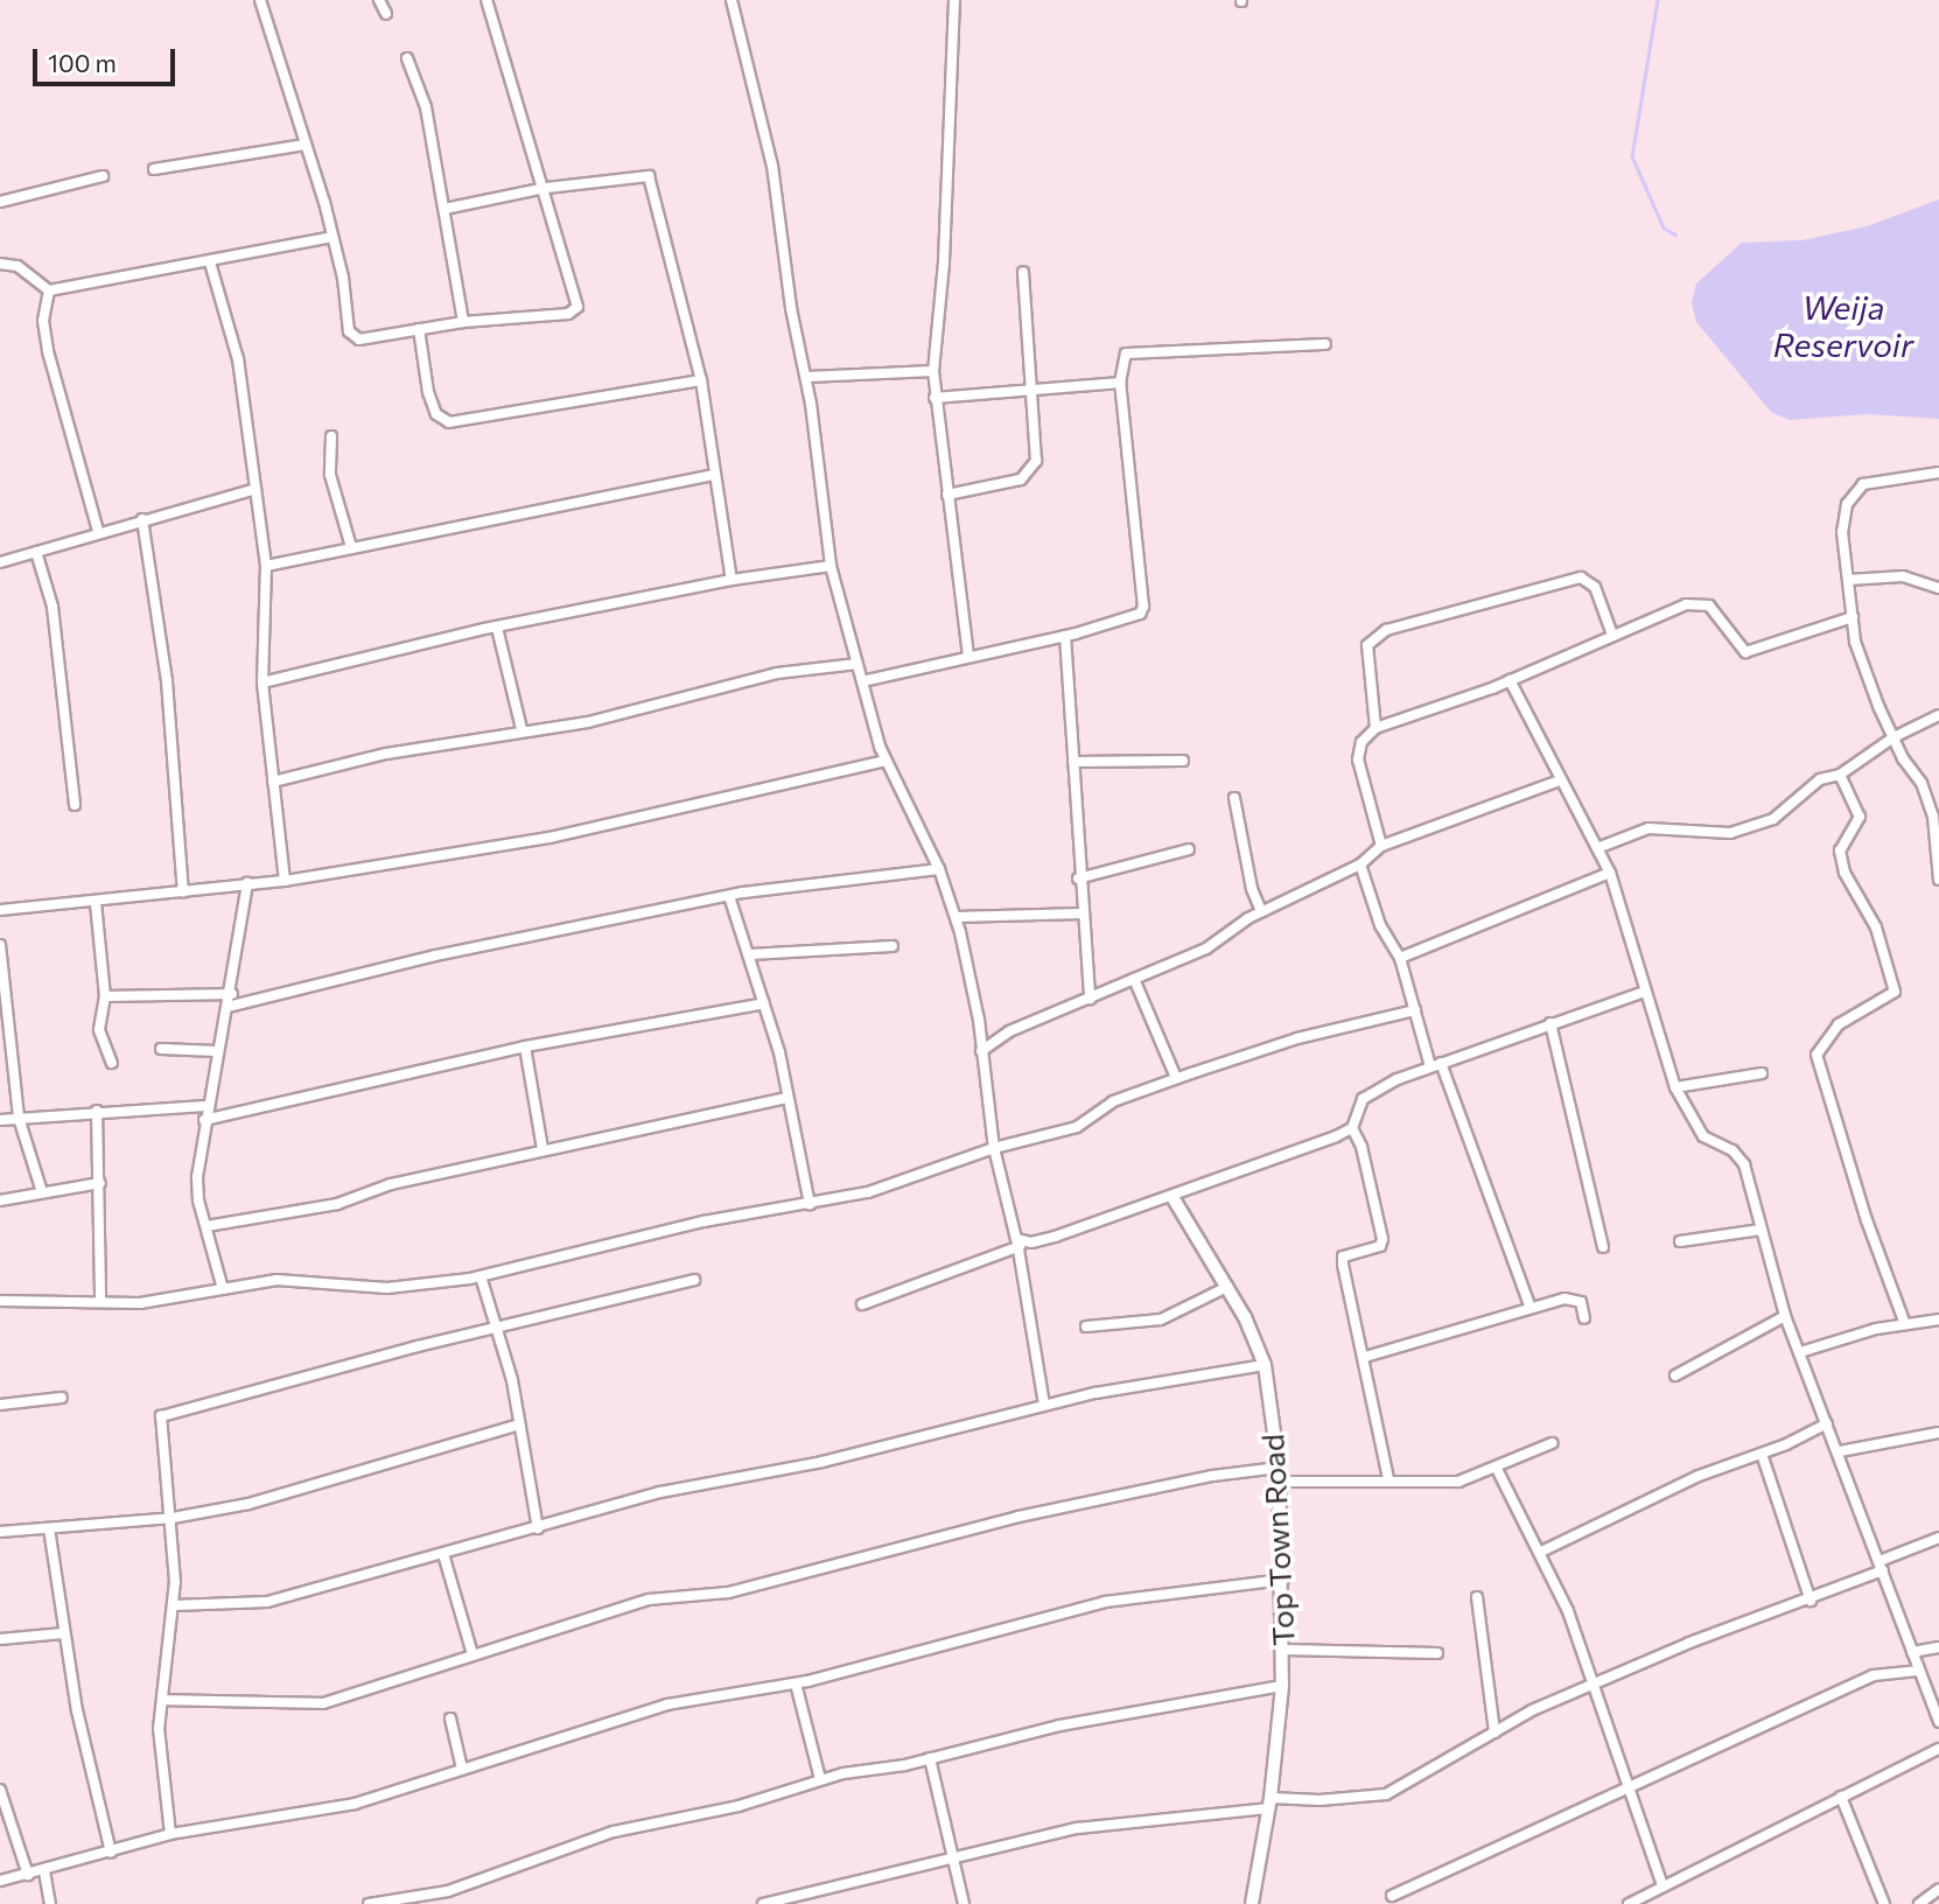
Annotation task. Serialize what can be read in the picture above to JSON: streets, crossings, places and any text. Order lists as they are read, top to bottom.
{
  "streets": {
    "street": ["Top Town Road"]
  },
  "water": ["Weija Reservoir"],
  "scale_bar": "100 m"
}
